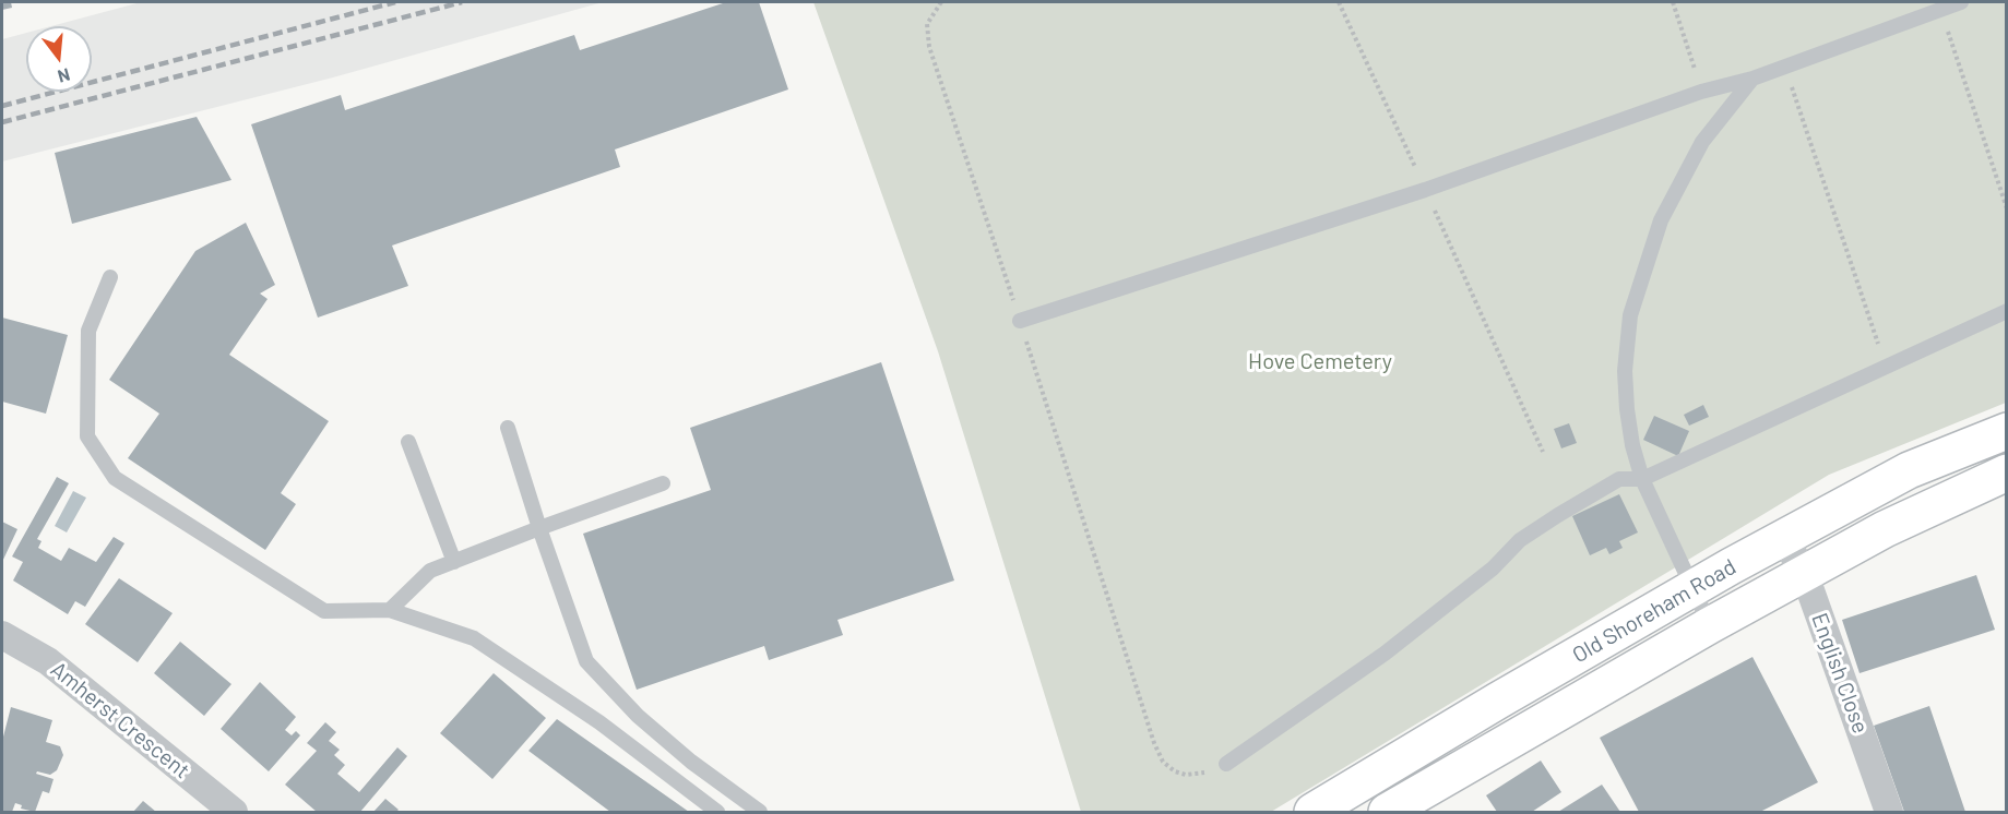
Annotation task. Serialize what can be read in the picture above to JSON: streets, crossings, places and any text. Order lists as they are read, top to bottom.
{
  "streets": {
    "main road": ["Old Shoreham Road"],
    "street": ["English Close", "Amherst Crescent"]
  },
  "crossings": [
    ["Old Shoreham Road", "English Close"]
  ],
  "parks": ["Hove Cemetery"],
  "north": "bottom"
}
